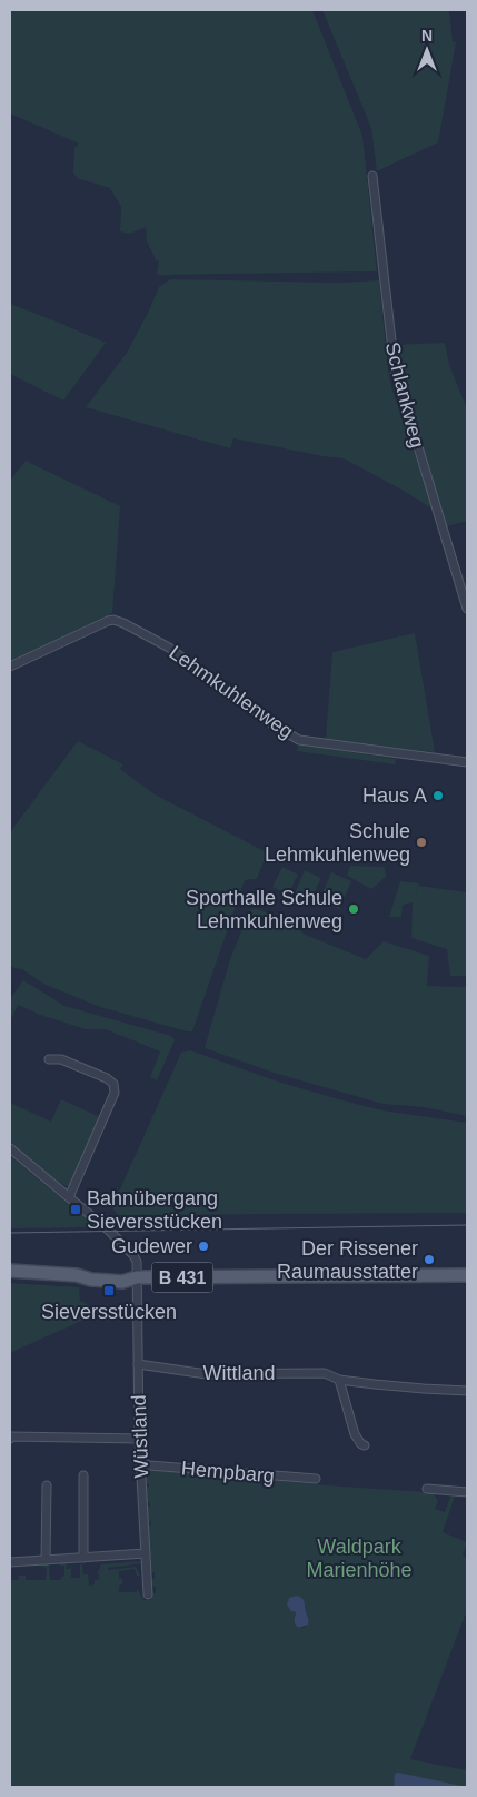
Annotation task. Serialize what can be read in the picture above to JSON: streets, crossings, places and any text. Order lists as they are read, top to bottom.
{
  "streets": {
    "main road": ["B 431"],
    "street": [
      "Schlankweg",
      "Lehmkuhlenweg",
      "Wittland",
      "Wüstland",
      "Hempbarg"
    ]
  },
  "crossings": [
    ["B 431", "Wüstland"],
    ["Wittland", "Wüstland"],
    ["Wüstland", "Hempbarg"]
  ],
  "parks": ["Waldpark Marienhöhe"],
  "places": {
    "other": [
      "Haus A",
      "Schule Lehmkuhlenweg",
      "Sporthalle Schule Lehmkuhlenweg",
      "Gudewer",
      "Der Rissener Raumausstatter"
    ],
    "transit": ["Bahnübergang Sieversstücken", "Sieversstücken"]
  },
  "north": "top"
}
